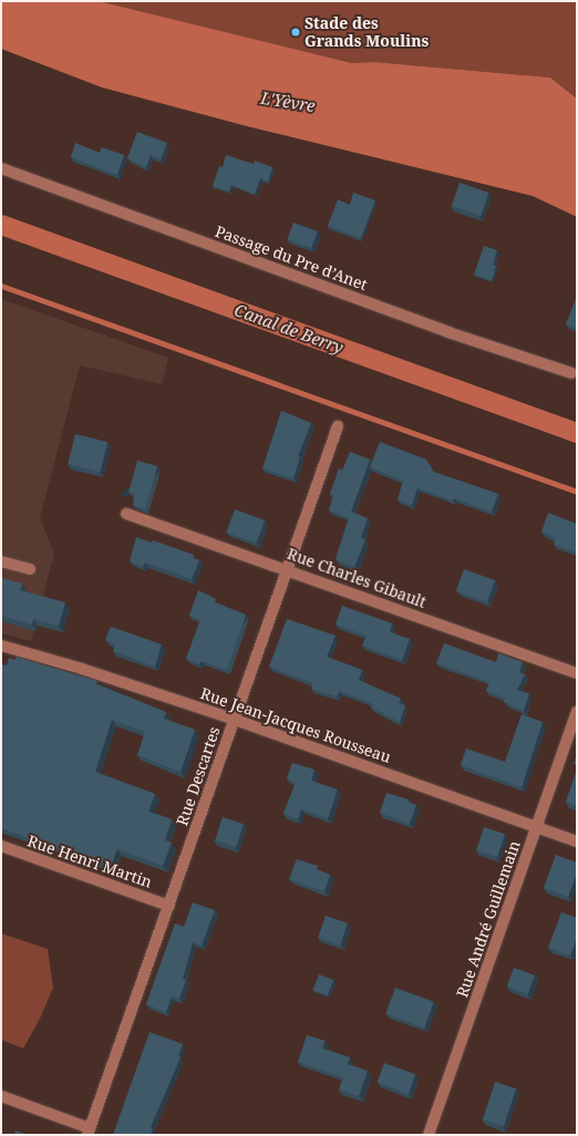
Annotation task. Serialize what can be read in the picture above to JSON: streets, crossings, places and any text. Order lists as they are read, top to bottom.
{
  "streets": {
    "street": [
      "Passage du Pre d’Anet",
      "Rue Charles Gibault",
      "Rue Jean-Jacques Rousseau",
      "Rue Descartes",
      "Rue Henri Martin",
      "Rue André Guillemain"
    ]
  },
  "crossings": [
    ["Rue Charles Gibault", "Rue Descartes"],
    ["Rue Jean-Jacques Rousseau", "Rue Descartes"],
    ["Rue Jean-Jacques Rousseau", "Rue André Guillemain"],
    ["Rue Descartes", "Rue Henri Martin"]
  ],
  "water": ["L'Yèvre", "Canal de Berry"],
  "places": ["Stade des Grands Moulins"]
}
